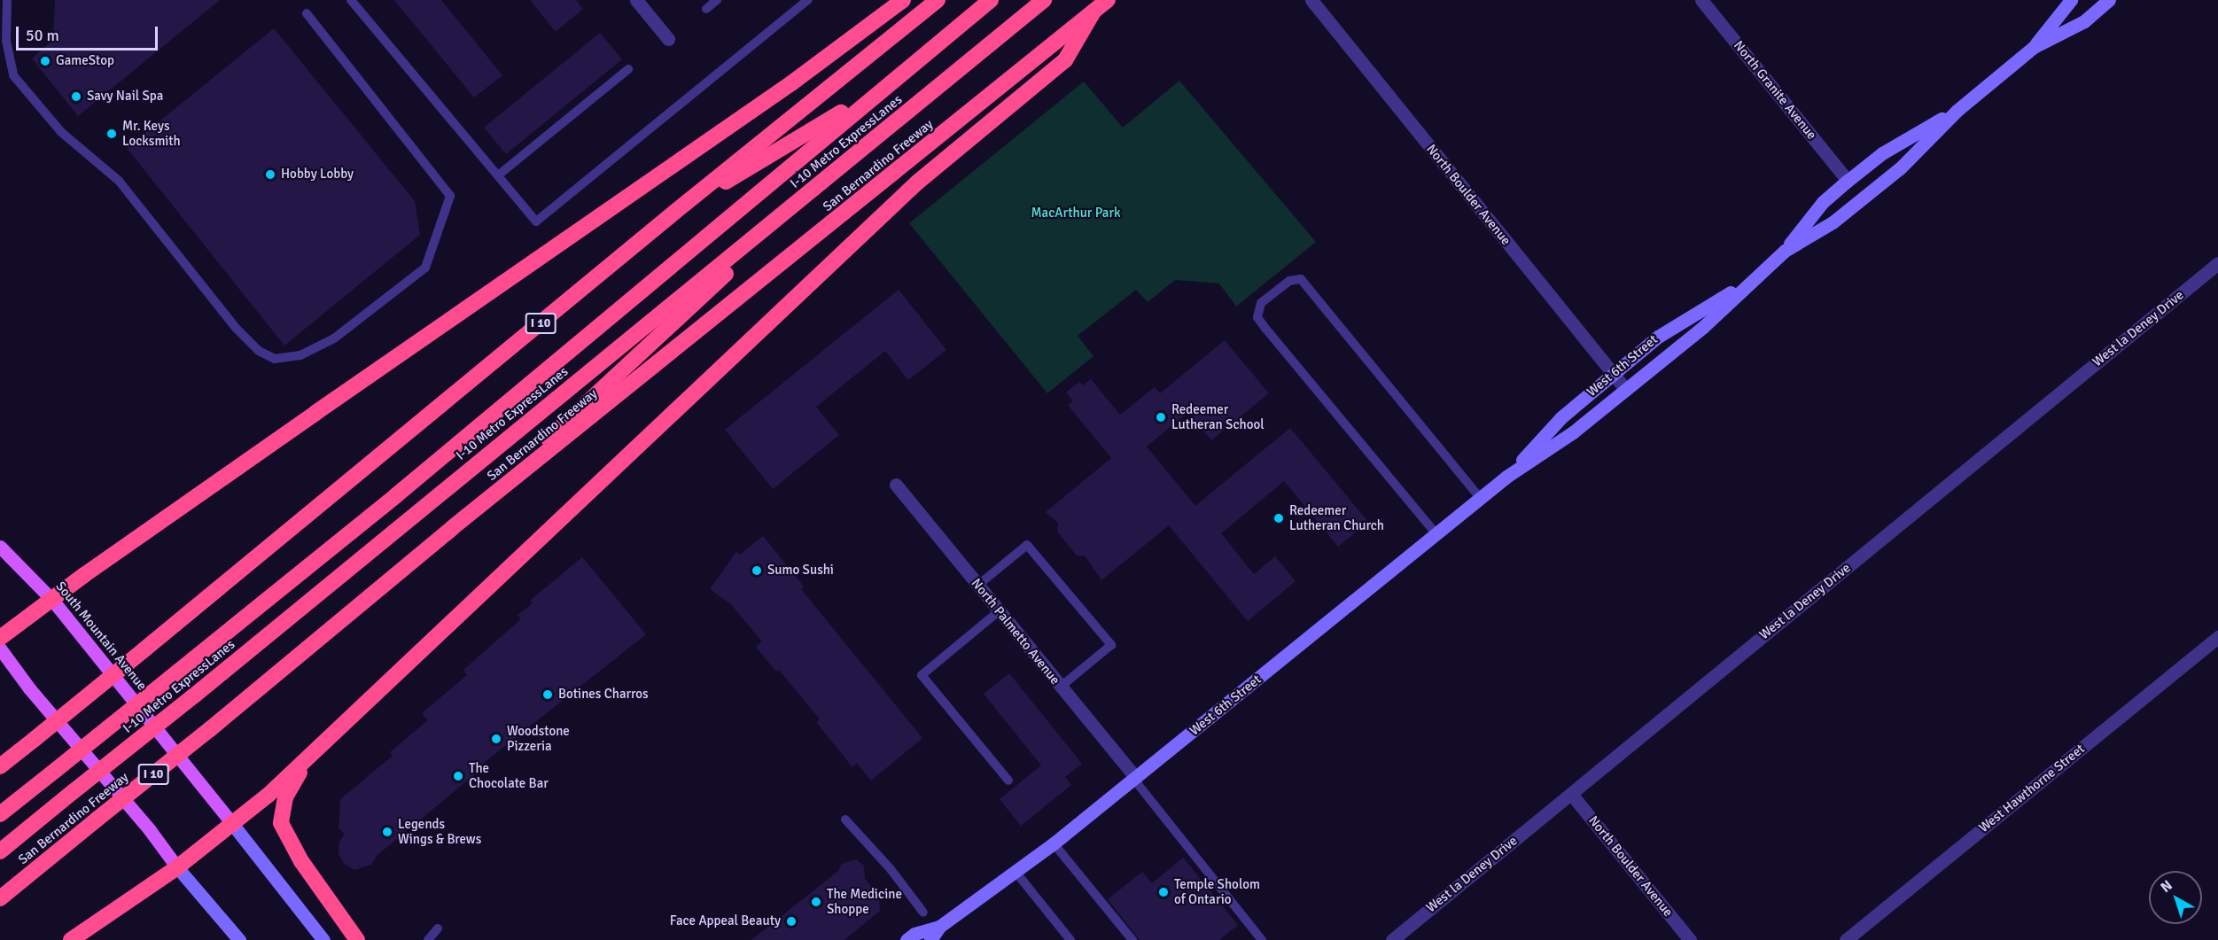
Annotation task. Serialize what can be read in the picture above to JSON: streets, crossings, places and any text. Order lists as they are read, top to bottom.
{
  "streets": {
    "highway": ["I-10 Metro ExpressLanes", "San Bernardino Freeway", "I 10"],
    "main road": ["South Mountain Avenue"],
    "street": [
      "North Granite Avenue",
      "North Boulder Avenue",
      "West la Deney Drive",
      "West 6th Street",
      "North Palmetto Avenue",
      "West Hawthorne Street"
    ]
  },
  "crossings": [
    ["North Granite Avenue", "West 6th Street"],
    ["North Boulder Avenue", "West la Deney Drive"],
    ["North Boulder Avenue", "West 6th Street"],
    ["West 6th Street", "North Palmetto Avenue"]
  ],
  "parks": ["MacArthur Park"],
  "places": [
    "GameStop",
    "Savy Nail Spa",
    "Mr. Keys Locksmith",
    "Hobby Lobby",
    "Redeemer Lutheran School",
    "Redeemer Lutheran Church",
    "Sumo Sushi",
    "Botines Charros",
    "Woodstone Pizzeria",
    "The Chocolate Bar",
    "Legends Wings & Brews",
    "Temple Sholom of Ontario",
    "The Medicine Shoppe",
    "Face Appeal Beauty"
  ],
  "scale_bar": "50 m",
  "north": "top left"
}
